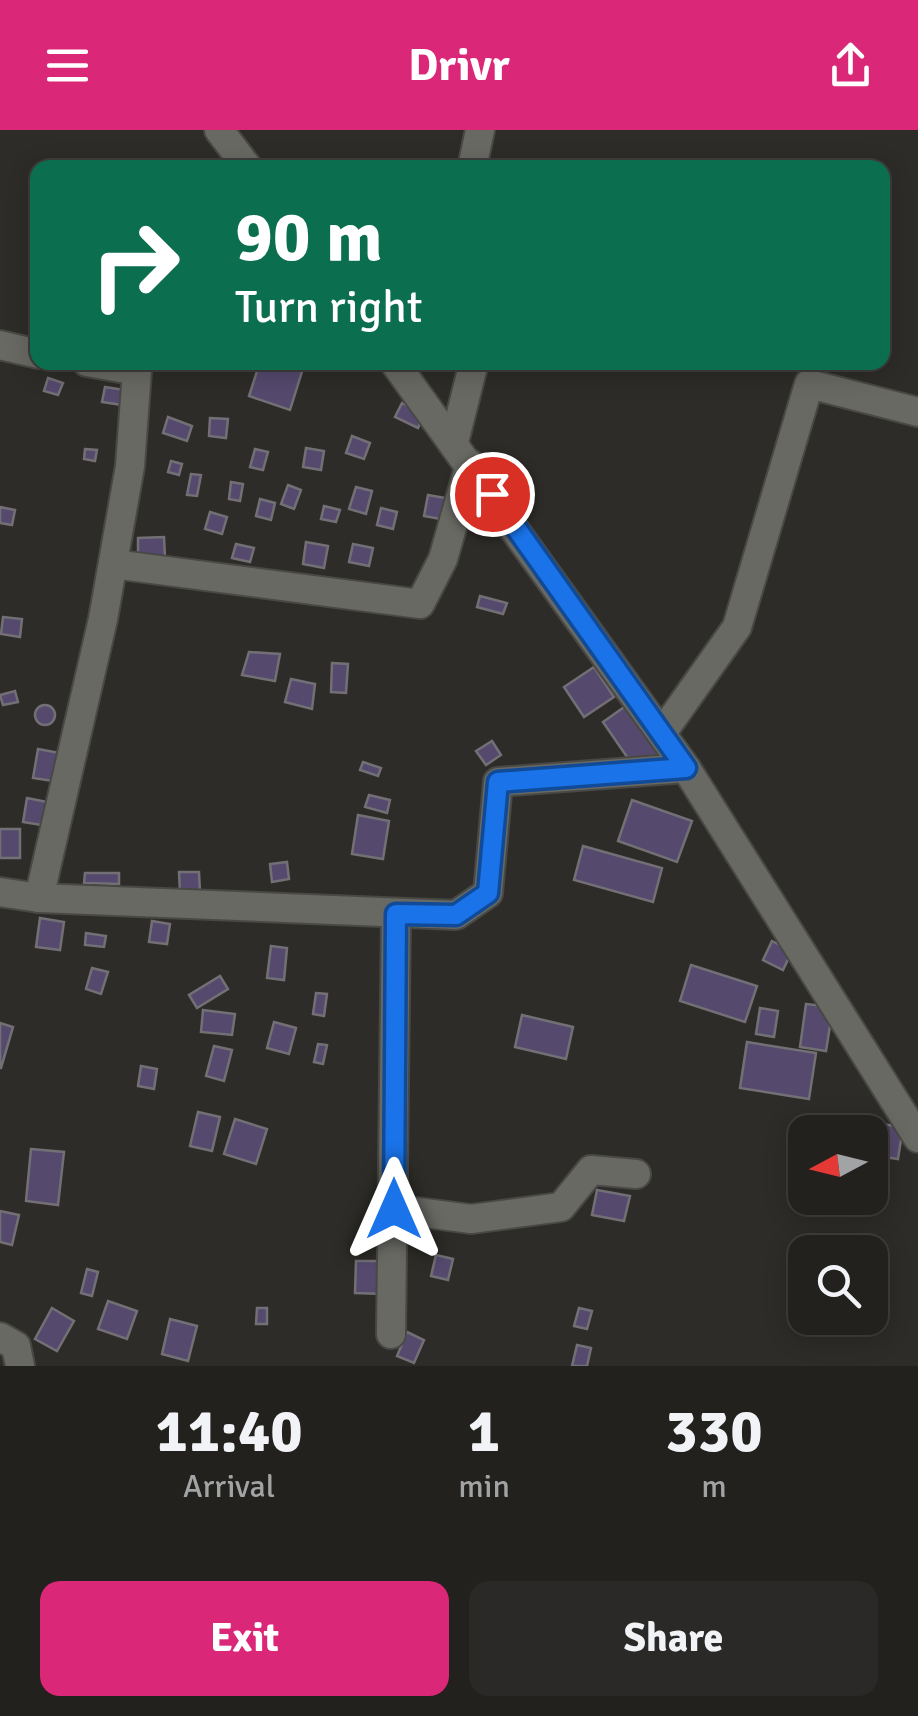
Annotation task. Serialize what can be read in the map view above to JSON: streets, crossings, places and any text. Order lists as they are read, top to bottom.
{
  "north": "left",
  "page": {
    "header": "Drivr",
    "turn": ["90 m", "Turn right"],
    "eta": [
      "11:40",
      "Arrival",
      "1",
      "min",
      "330",
      "m"
    ],
    "buttons": ["Exit", "Share"]
  }
}
